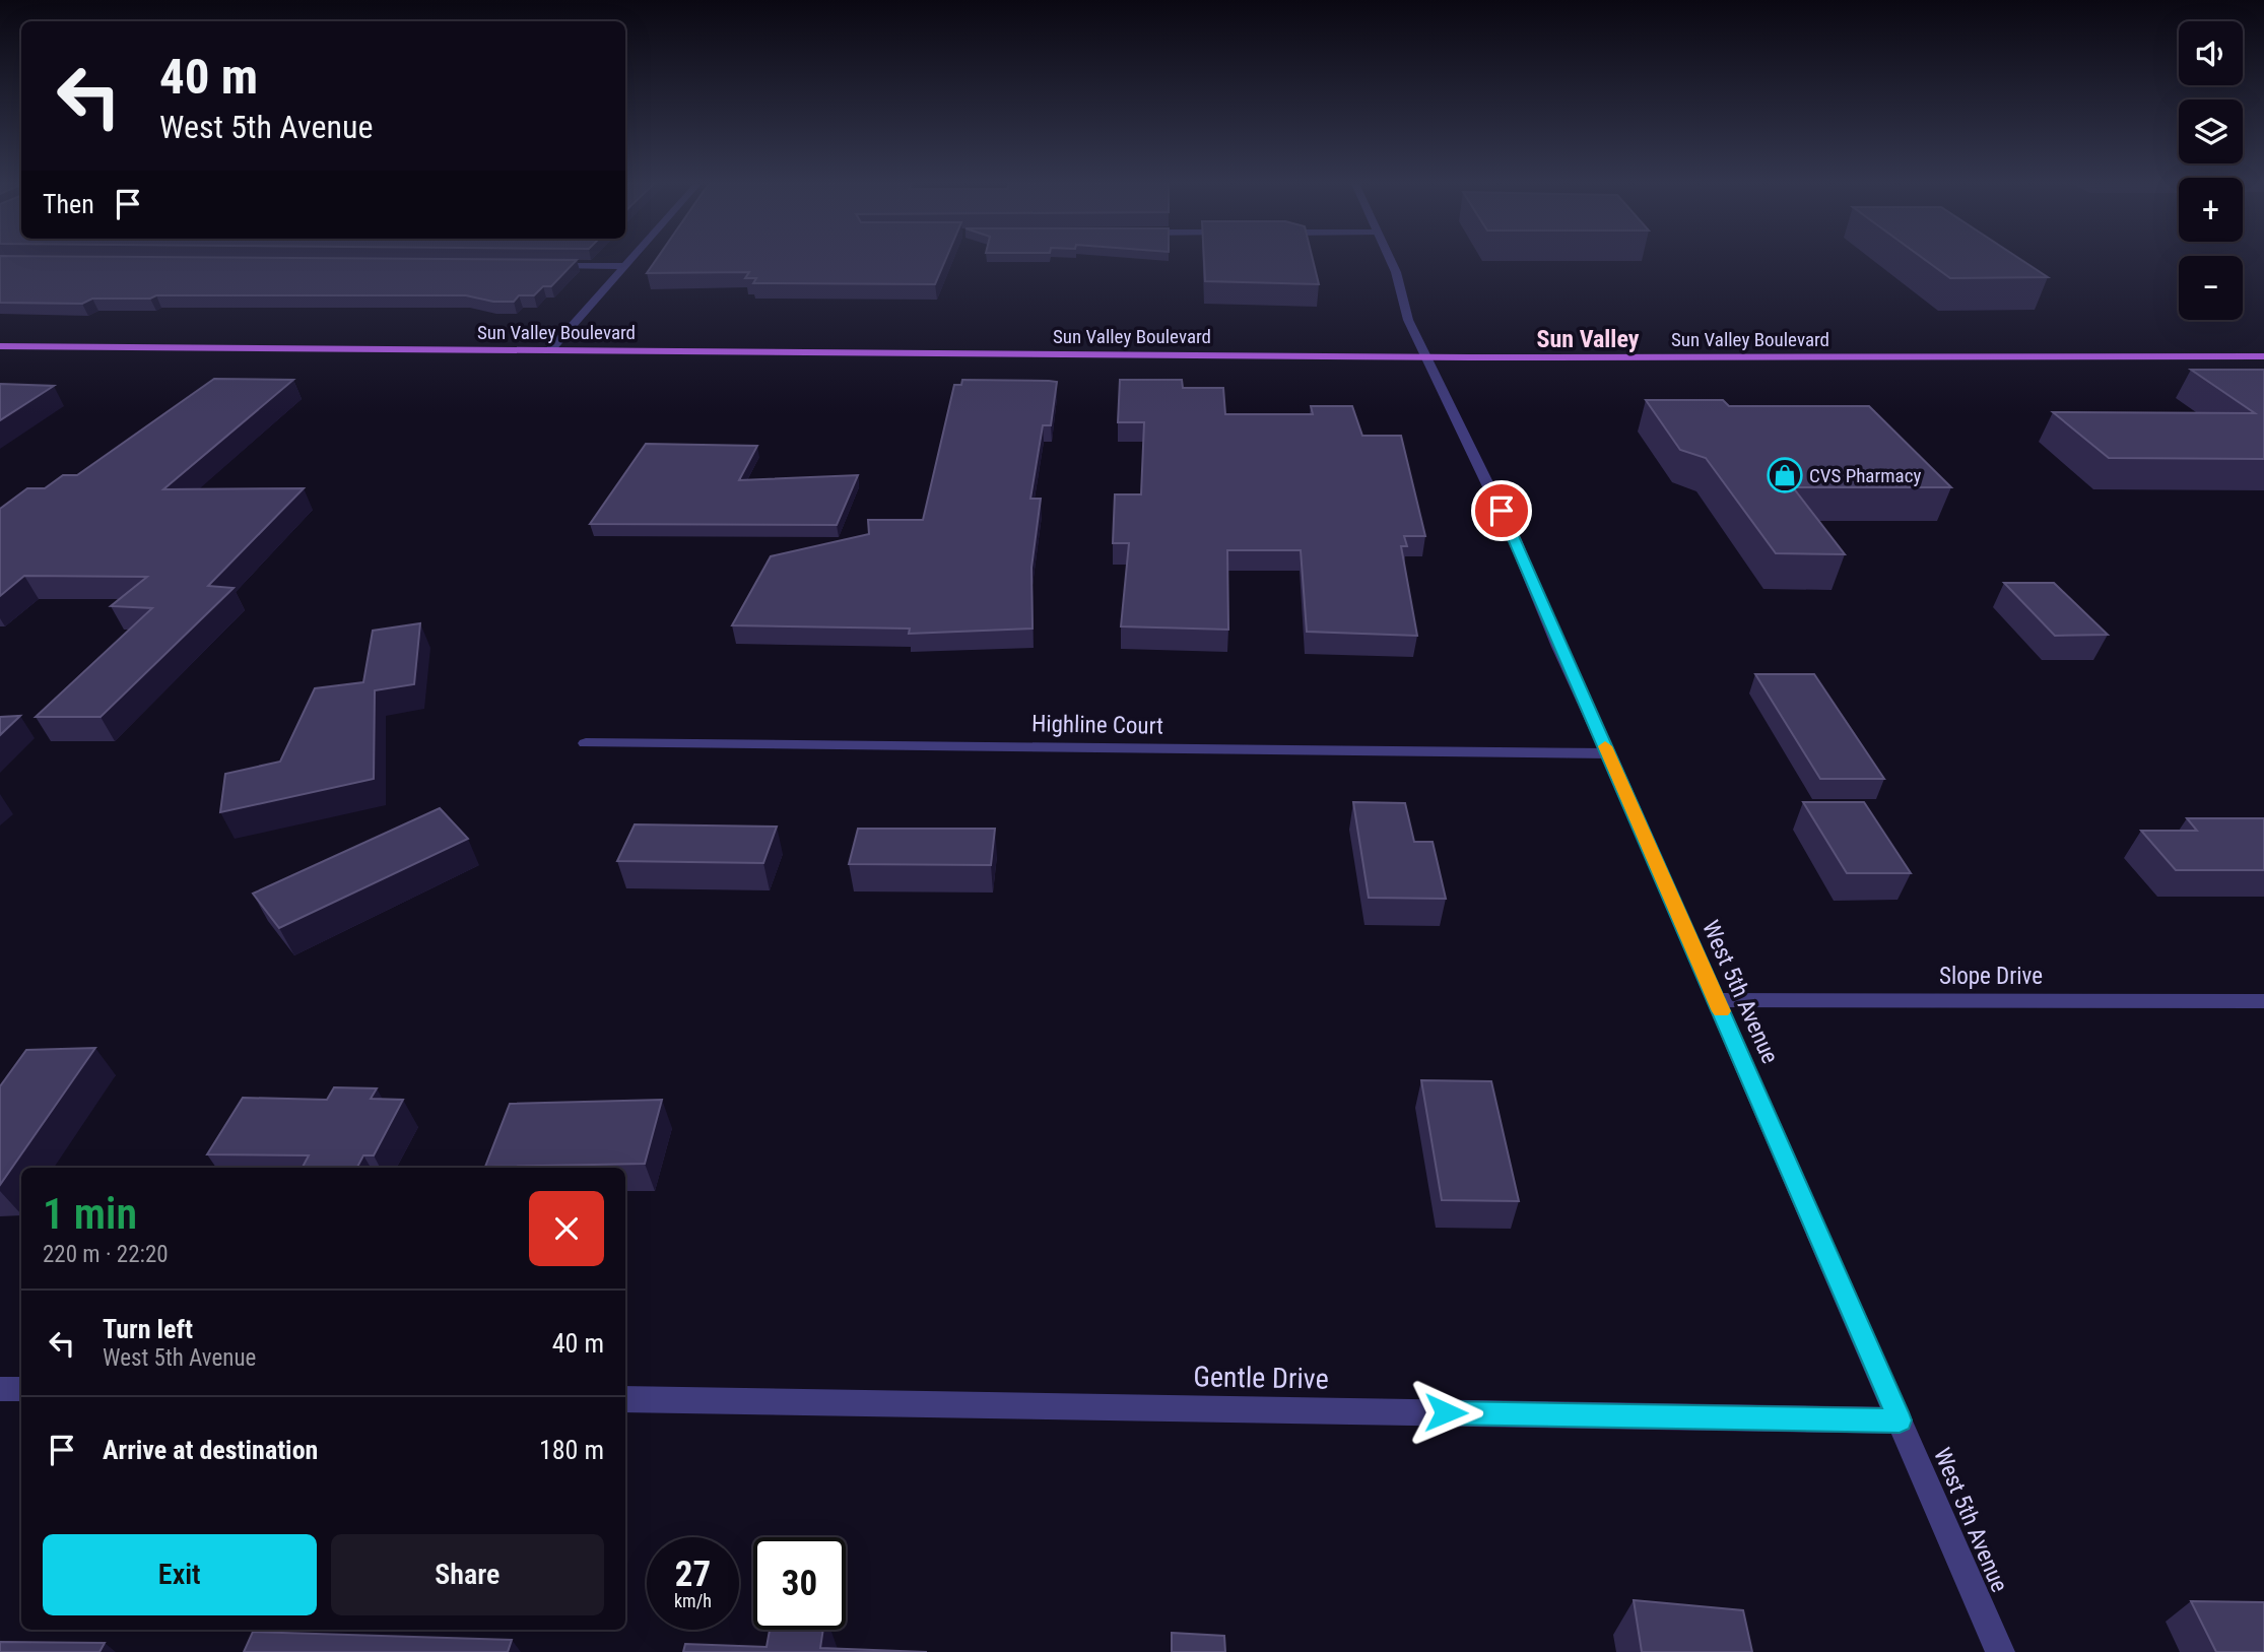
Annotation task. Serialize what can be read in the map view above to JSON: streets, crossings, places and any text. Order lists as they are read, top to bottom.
{
  "streets": {
    "main road": ["Sun Valley Boulevard"],
    "street": [
      "Highline Court",
      "Slope Drive",
      "West 5th Avenue",
      "Gentle Drive"
    ]
  },
  "crossings": [
    ["Sun Valley Boulevard", "West 5th Avenue"],
    ["Highline Court", "West 5th Avenue"],
    ["Slope Drive", "West 5th Avenue"],
    ["West 5th Avenue", "Gentle Drive"]
  ],
  "districts": ["Sun Valley"],
  "places": {
    "shop": ["CVS Pharmacy"]
  },
  "page": {
    "map_buttons": ["+", "−"],
    "turn": ["40 m", "West 5th Avenue"],
    "then": "Then",
    "heading": ["1 min", "220 m · 22:20"],
    "list": [
      {
        "name": "Turn left",
        "note": "West 5th Avenue",
        "value": "40 m"
      },
      {
        "name": "Arrive at destination",
        "value": "180 m"
      }
    ],
    "buttons": ["Exit", "Share"],
    "speed": "27 km/h",
    "limit": "30"
  }
}
